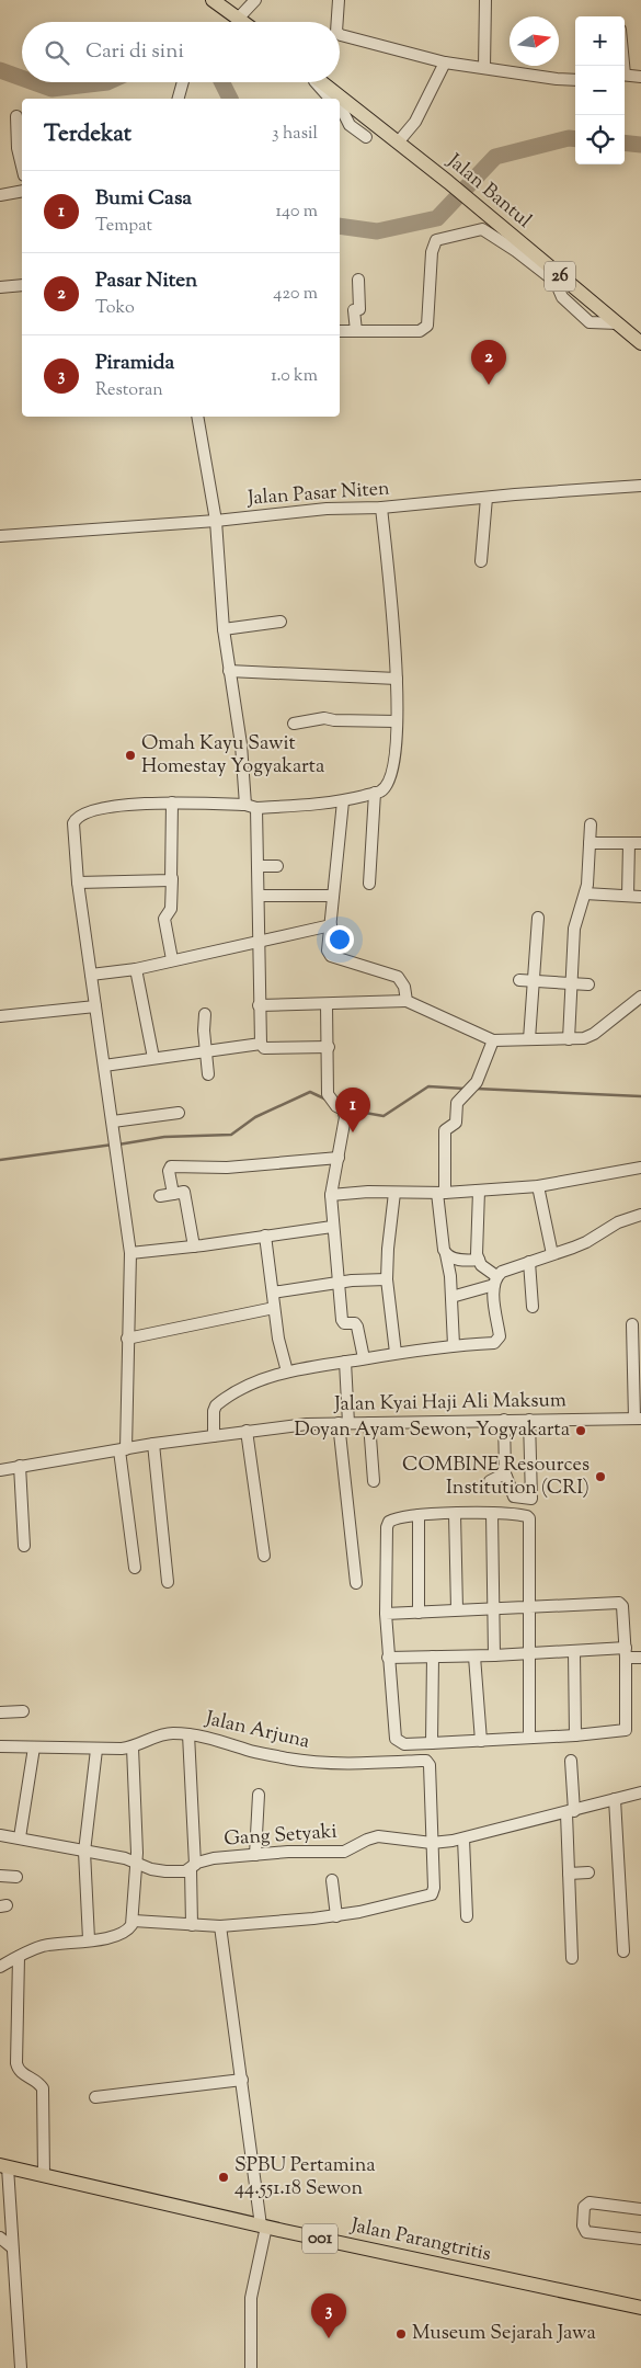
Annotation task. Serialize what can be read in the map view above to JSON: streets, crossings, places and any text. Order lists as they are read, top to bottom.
{
  "streets": {
    "main road": [
      "Jalan Bantul",
      "26",
      "001",
      "Jalan Parangtritis"
    ],
    "street": [
      "Jalan Pasar Niten",
      "Jalan Kyai Haji Ali Maksum",
      "Jalan Arjuna",
      "Gang Setyaki"
    ]
  },
  "crossings": [
    ["Jalan Arjuna", "Gang Setyaki"]
  ],
  "places": [
    "Omah Kayu Sawit Homestay Yogyakarta",
    "Doyan Ayam Sewon, Yogyakarta",
    "COMBINE Resources Institution (CRI)",
    "SPBU Pertamina 44.551.18 Sewon",
    "Museum Sejarah Jawa"
  ],
  "north": "right",
  "page": {
    "map_buttons": ["+", "−"],
    "search": "Cari di sini",
    "heading": ["Terdekat", "3 hasil"],
    "list": [
      {
        "mark": "1",
        "name": "Bumi Casa",
        "note": "Tempat",
        "value": "140 m"
      },
      {
        "mark": "2",
        "name": "Pasar Niten",
        "note": "Toko",
        "value": "420 m"
      },
      {
        "mark": "3",
        "name": "Piramida",
        "note": "Restoran",
        "value": "1.0 km"
      }
    ],
    "pins": ["2", "1", "3"]
  }
}
